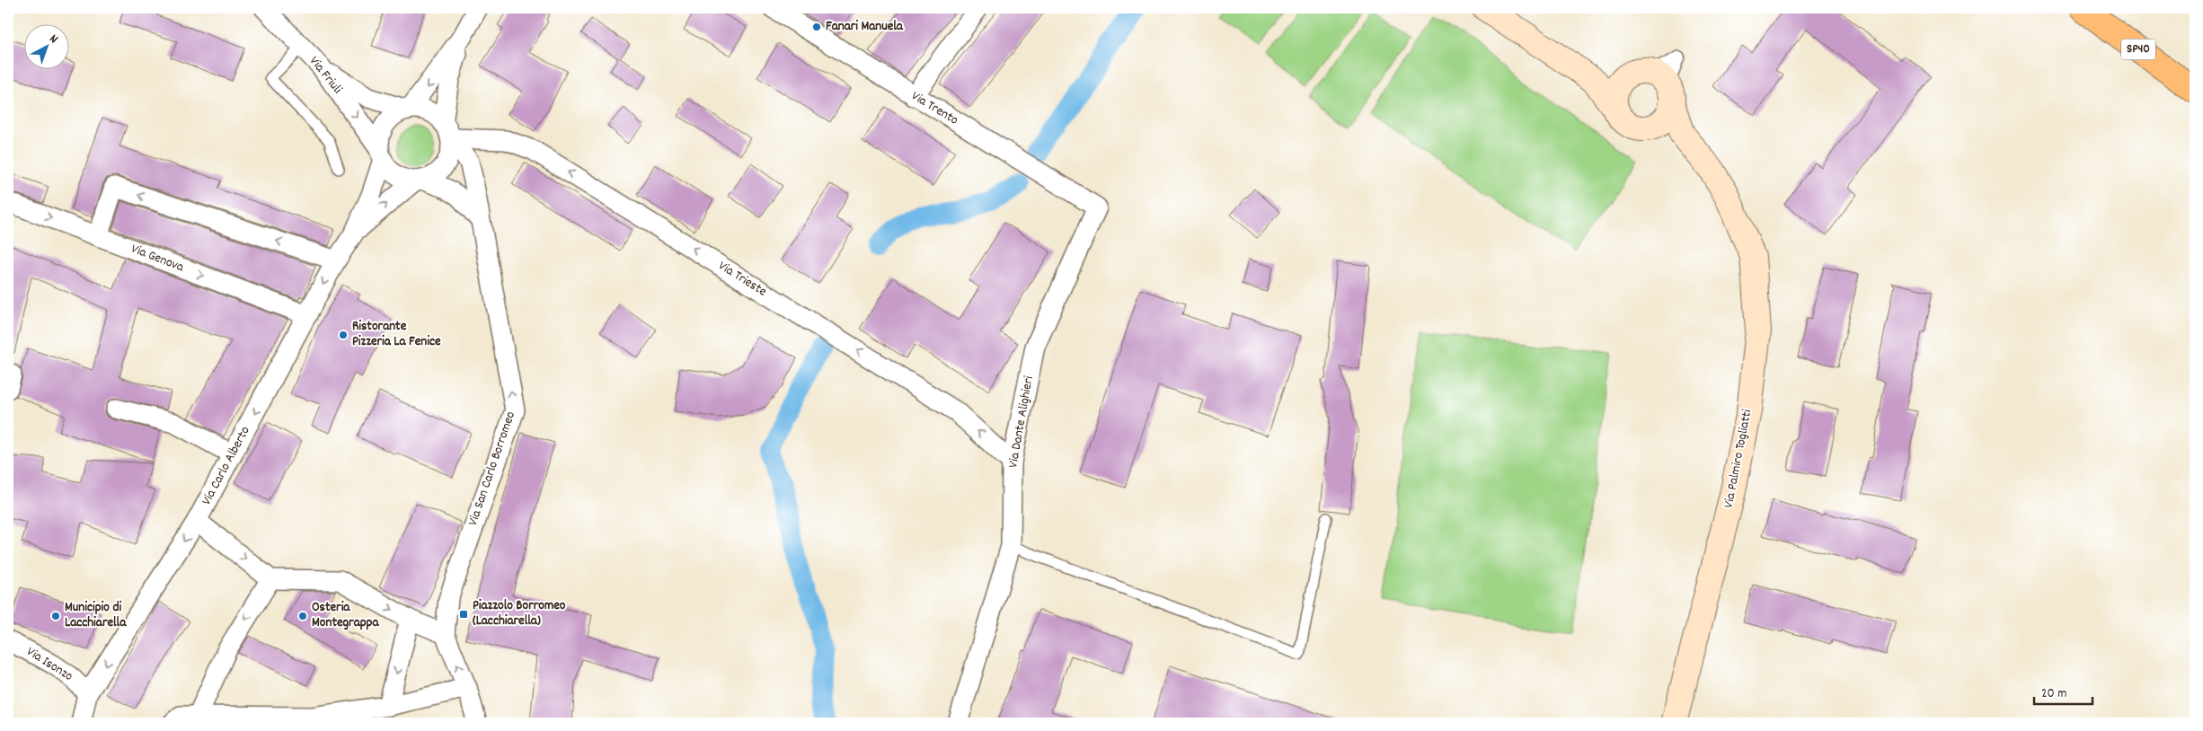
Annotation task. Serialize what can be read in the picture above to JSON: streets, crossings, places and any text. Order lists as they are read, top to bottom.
{
  "streets": {
    "main road": ["SP40"],
    "street": [
      "Via Friuli",
      "Via Trento",
      "Via Genova",
      "Via Trieste",
      "Via Dante Alighieri",
      "Via Palmiro Togliatti",
      "Via Carlo Alberto",
      "Via San Carlo Borromeo",
      "Via Isonzo"
    ]
  },
  "crossings": [
    ["Via Friuli", "Via Trieste"],
    ["Via Friuli", "Via Carlo Alberto"],
    ["Via Friuli", "Via San Carlo Borromeo"],
    ["Via Trento", "Via Dante Alighieri"],
    ["Via Genova", "Via Carlo Alberto"],
    ["Via Trieste", "Via Dante Alighieri"],
    ["Via Trieste", "Via Carlo Alberto"],
    ["Via Trieste", "Via San Carlo Borromeo"],
    ["Via Carlo Alberto", "Via San Carlo Borromeo"],
    ["Via Carlo Alberto", "Via Isonzo"]
  ],
  "one_way": ["Via Friuli", "Via Trieste", "Via San Carlo Borromeo"],
  "places": {
    "other": [
      "Fanari Manuela",
      "Ristorante Pizzeria La Fenice",
      "Municipio di Lacchiarella",
      "Osteria Montegrappa"
    ],
    "transit": ["Piazzolo Borromeo (Lacchiarella)"]
  },
  "scale_bar": "20 m",
  "north": "top right"
}
